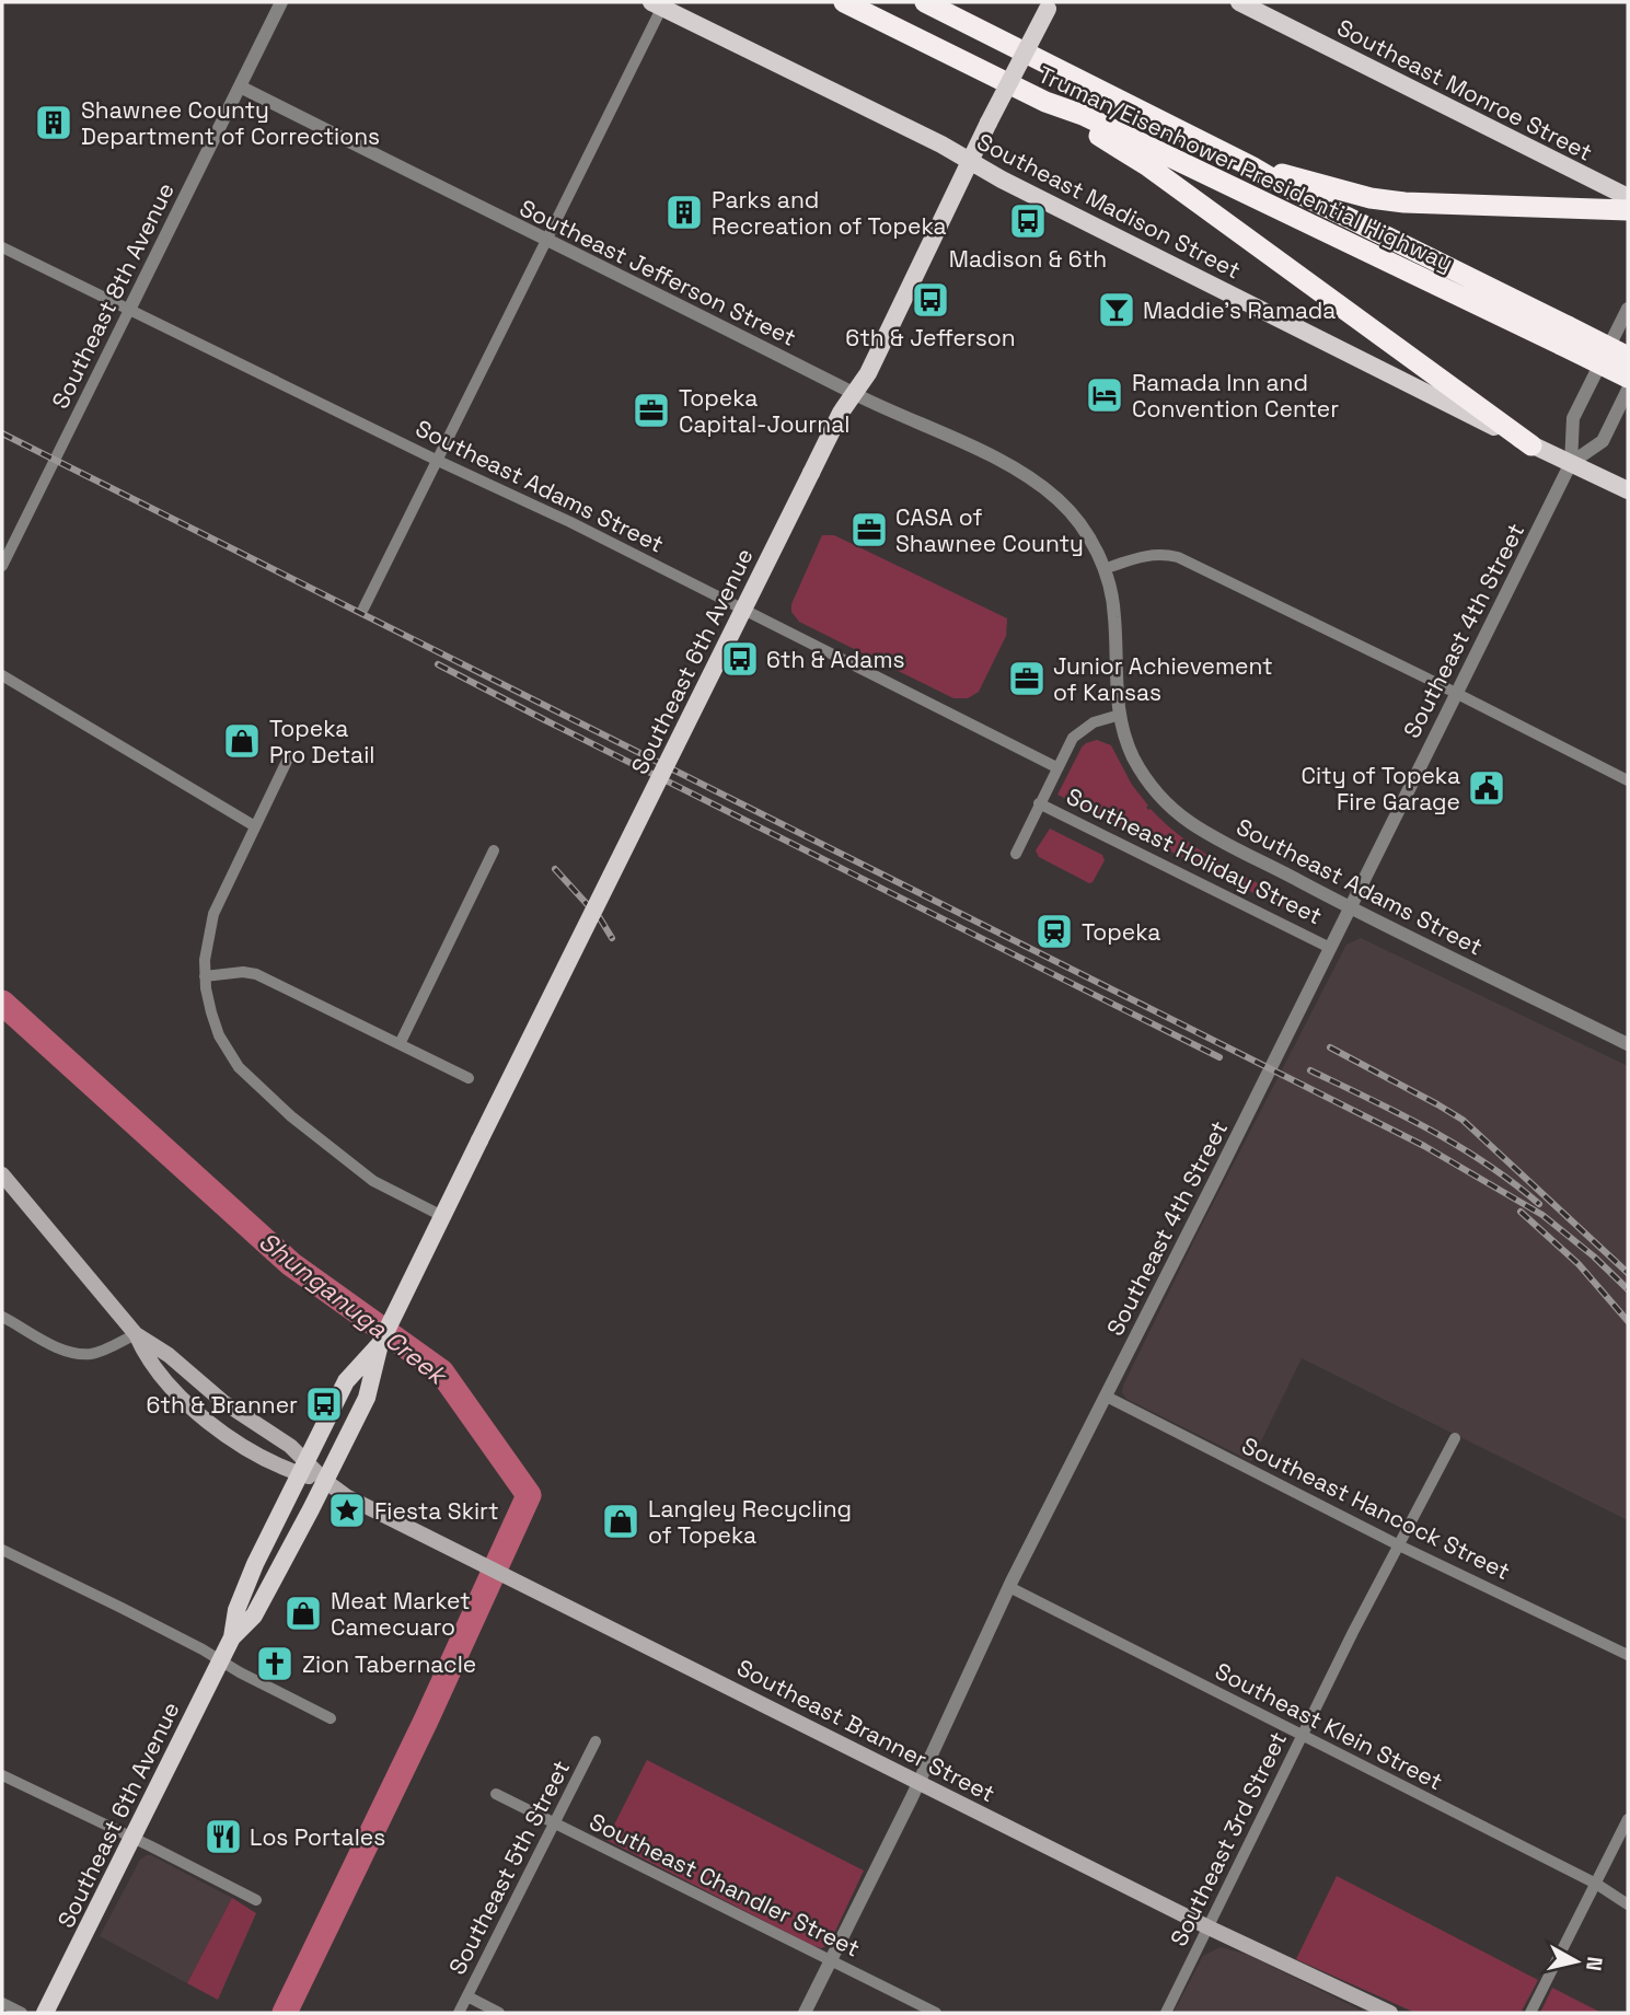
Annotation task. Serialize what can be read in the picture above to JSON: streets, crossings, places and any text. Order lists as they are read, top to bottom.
{
  "streets": {
    "highway": ["Truman/Eisenhower Presidential Highway"],
    "main road": [
      "Southeast Monroe Street",
      "Southeast Madison Street",
      "Southeast 6th Avenue",
      "Southeast Branner Street"
    ],
    "street": [
      "Southeast Jefferson Street",
      "Southeast 8th Avenue",
      "Southeast Adams Street",
      "Southeast 4th Street",
      "Southeast Holiday Street",
      "Southeast Hancock Street",
      "Southeast Klein Street",
      "Southeast 3rd Street",
      "Southeast 5th Street",
      "Southeast Chandler Street"
    ]
  },
  "crossings": [
    ["Southeast Madison Street", "Southeast 4th Street"],
    ["Southeast Madison Street", "Southeast 6th Avenue"],
    ["Southeast Jefferson Street", "Southeast 8th Avenue"],
    ["Southeast Jefferson Street", "Southeast 6th Avenue"],
    ["Southeast 8th Avenue", "Southeast Adams Street"],
    ["Southeast Adams Street", "Southeast 4th Street"],
    ["Southeast 4th Street", "Southeast Holiday Street"],
    ["Southeast 4th Street", "Southeast Hancock Street"],
    ["Southeast 4th Street", "Southeast Klein Street"],
    ["Southeast 4th Street", "Southeast Branner Street"],
    ["Southeast 4th Street", "Southeast Chandler Street"],
    ["Southeast 6th Avenue", "Southeast Branner Street"],
    ["Southeast Hancock Street", "Southeast 3rd Street"],
    ["Southeast Klein Street", "Southeast 3rd Street"],
    ["Southeast Branner Street", "Southeast 3rd Street"],
    ["Southeast 5th Street", "Southeast Chandler Street"]
  ],
  "water": ["Shunganuga Creek"],
  "places": {
    "building": ["Shawnee County Department of Corrections", "Parks and Recreation of Topeka"],
    "bus stop": [
      "Madison & 6th",
      "6th & Jefferson",
      "6th & Adams",
      "6th & Branner"
    ],
    "bar": ["Maddie's Ramada"],
    "hotel": ["Ramada Inn and Convention Center"],
    "office": ["Topeka Capital-Journal", "CASA of Shawnee County", "Junior Achievement of Kansas"],
    "shop": ["Topeka Pro Detail", "Langley Recycling of Topeka", "Meat Market Camecuaro"],
    "public building": ["City of Topeka Fire Garage"],
    "station": ["Topeka"],
    "place": ["Fiesta Skirt"],
    "church": ["Zion Tabernacle"],
    "restaurant": ["Los Portales"]
  },
  "north": "right"
}
